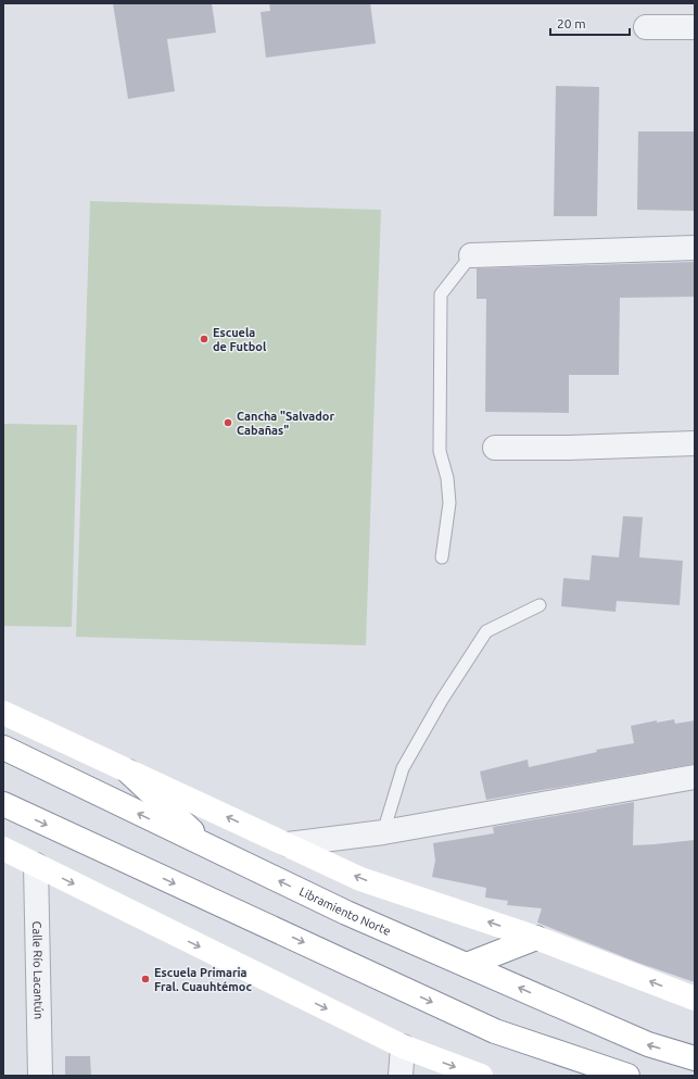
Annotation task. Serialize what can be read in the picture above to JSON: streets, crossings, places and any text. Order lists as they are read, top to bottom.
{
  "streets": {
    "main road": ["Libramiento Norte"],
    "street": ["Calle Río Lacantún"]
  },
  "places": ["Escuela de Futbol", "Cancha \"Salvador Cabañas\"", "Escuela Primaria Fral. Cuauhtémoc"],
  "scale_bar": "20 m"
}
